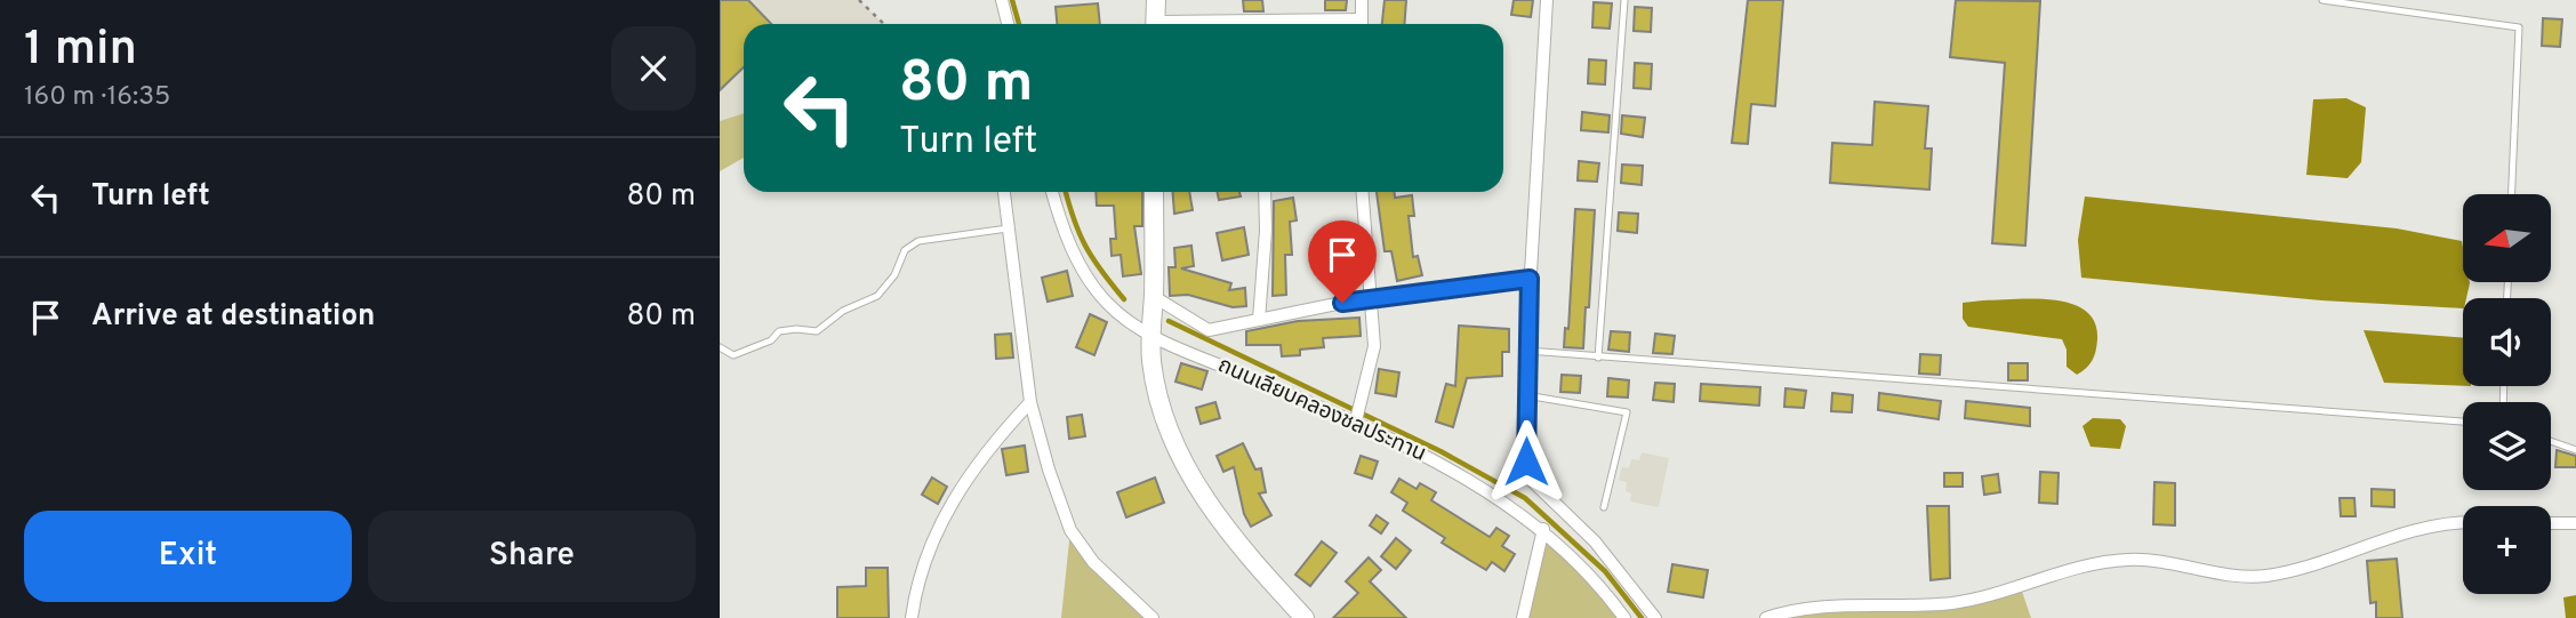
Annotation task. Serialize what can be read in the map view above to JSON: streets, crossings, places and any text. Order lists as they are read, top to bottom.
{
  "streets": {
    "street": ["ถนนเลียบคลองชลประทาน"]
  },
  "north": "left",
  "page": {
    "heading": ["1 min", "160 m · 16:35"],
    "turn": ["80 m", "Turn left"],
    "list": [
      {
        "name": "Turn left",
        "value": "80 m"
      },
      {
        "name": "Arrive at destination",
        "value": "80 m"
      }
    ],
    "map_buttons": "+",
    "buttons": ["Exit", "Share"]
  }
}
